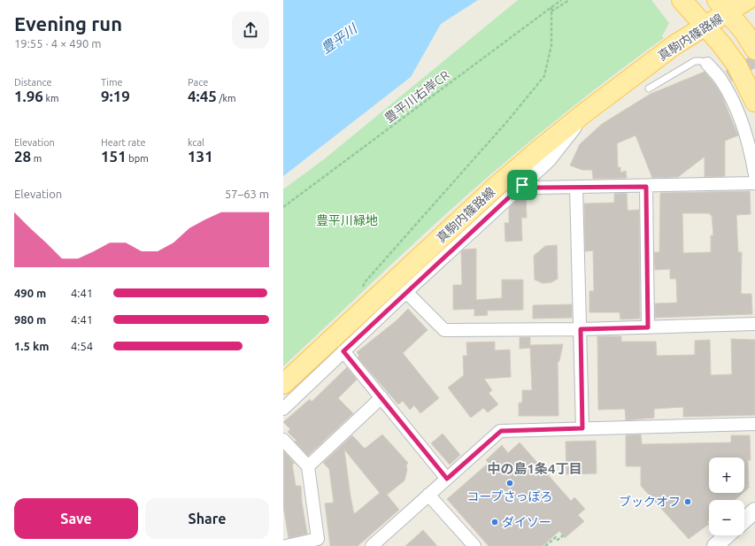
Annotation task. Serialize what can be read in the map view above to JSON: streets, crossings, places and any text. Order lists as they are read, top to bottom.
{
  "streets": {
    "main road": ["真駒内篠路線"],
    "path": ["豊平川右岸CR"]
  },
  "districts": ["中の島1条4丁目"],
  "water": ["豊平川"],
  "parks": ["豊平川緑地"],
  "places": ["コープさっぽろ", "ブックオフ", "ダイソー"],
  "page": {
    "heading": ["Evening run", "19:55 · 4 × 490 m"],
    "stats": [
      ["Distance", "1.96 km"],
      ["Time", "9:19"],
      ["Pace", "4:45 /km"],
      ["Elevation", "28 m"],
      ["Heart rate", "151 bpm"],
      ["kcal", "131"]
    ],
    "chart": ["Elevation", "57–63 m"],
    "list": [
      {
        "name": "490 m",
        "note": "4:41"
      },
      {
        "name": "980 m",
        "note": "4:41"
      },
      {
        "name": "1.5 km",
        "note": "4:54"
      }
    ],
    "map_buttons": ["+", "−"],
    "buttons": ["Save", "Share"]
  }
}
